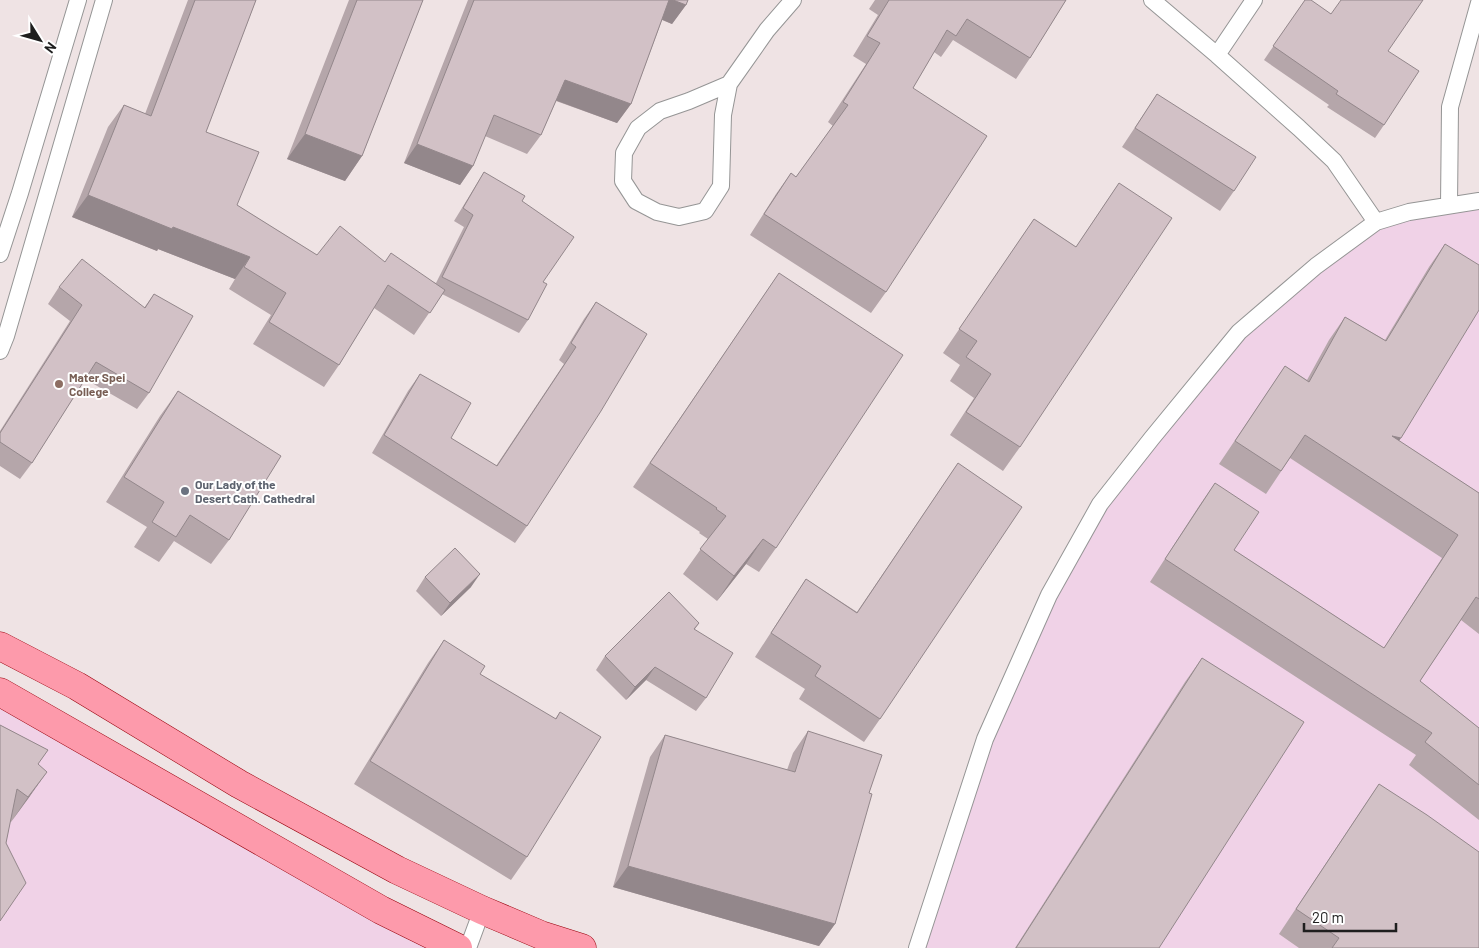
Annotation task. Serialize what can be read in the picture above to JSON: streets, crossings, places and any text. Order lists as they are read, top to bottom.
{
  "places": ["Mater Spei College", "Our Lady of the Desert Cath. Cathedral"],
  "scale_bar": "20 m",
  "north": "bottom right"
}
